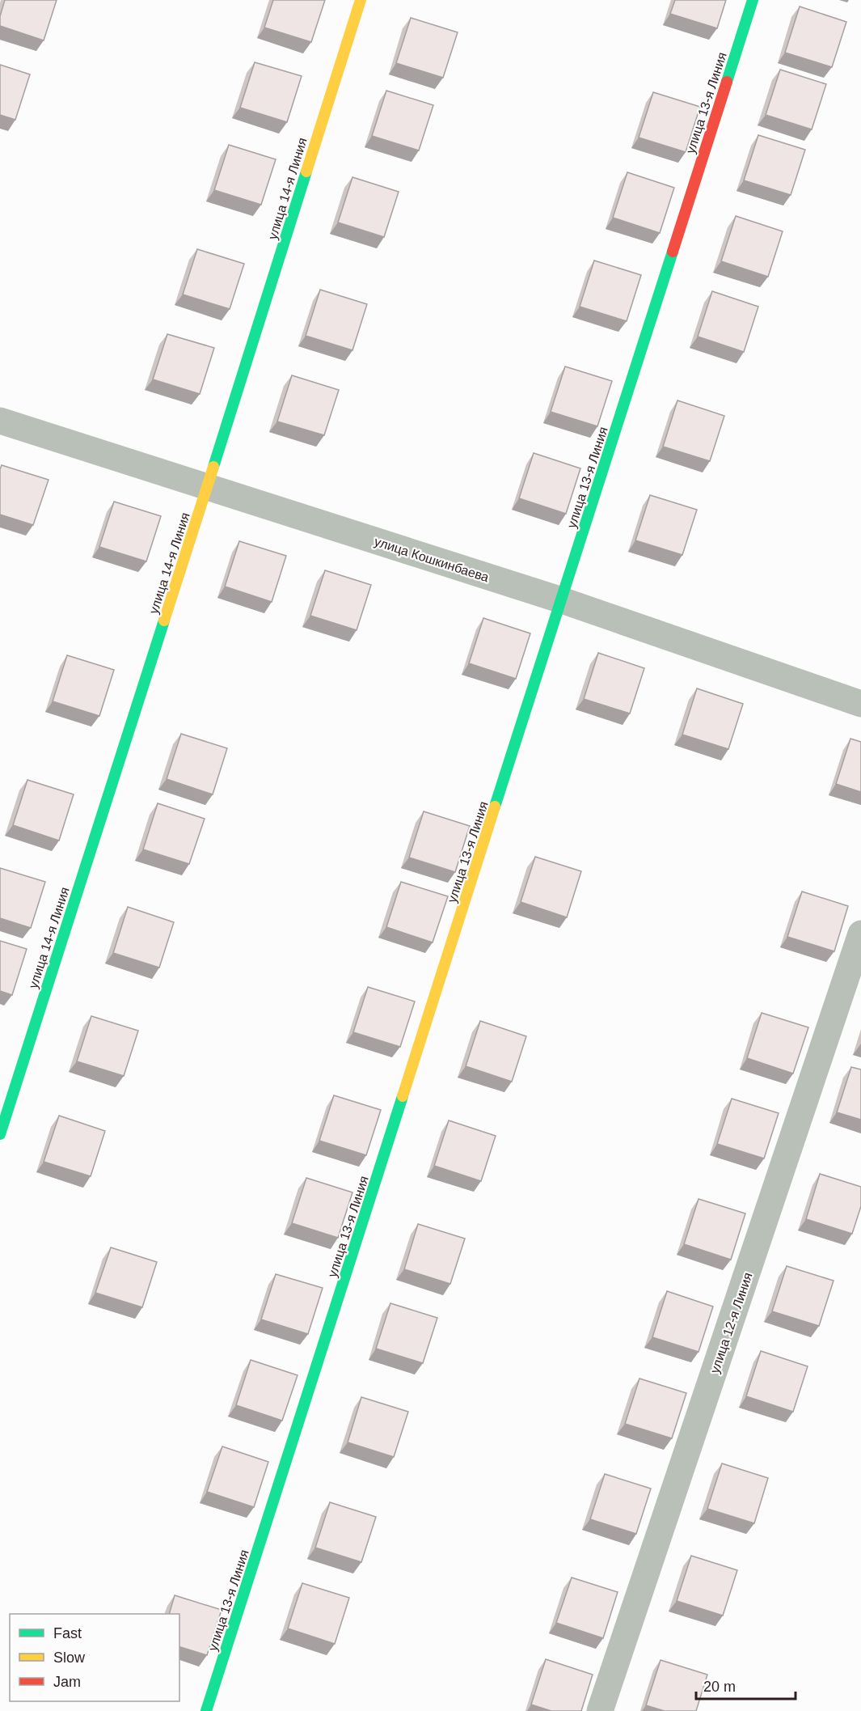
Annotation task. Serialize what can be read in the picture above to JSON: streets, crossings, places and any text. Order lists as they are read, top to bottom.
{
  "streets": {
    "street": [
      "улица 13-я Линия",
      "улица 14-я Линия",
      "улица Кошкинбаева",
      "улица 12-я Линия"
    ]
  },
  "crossings": [
    ["улица 13-я Линия", "улица Кошкинбаева"],
    ["улица 14-я Линия", "улица Кошкинбаева"]
  ],
  "legend": ["Fast", "Slow", "Jam"],
  "scale_bar": "20 m"
}
